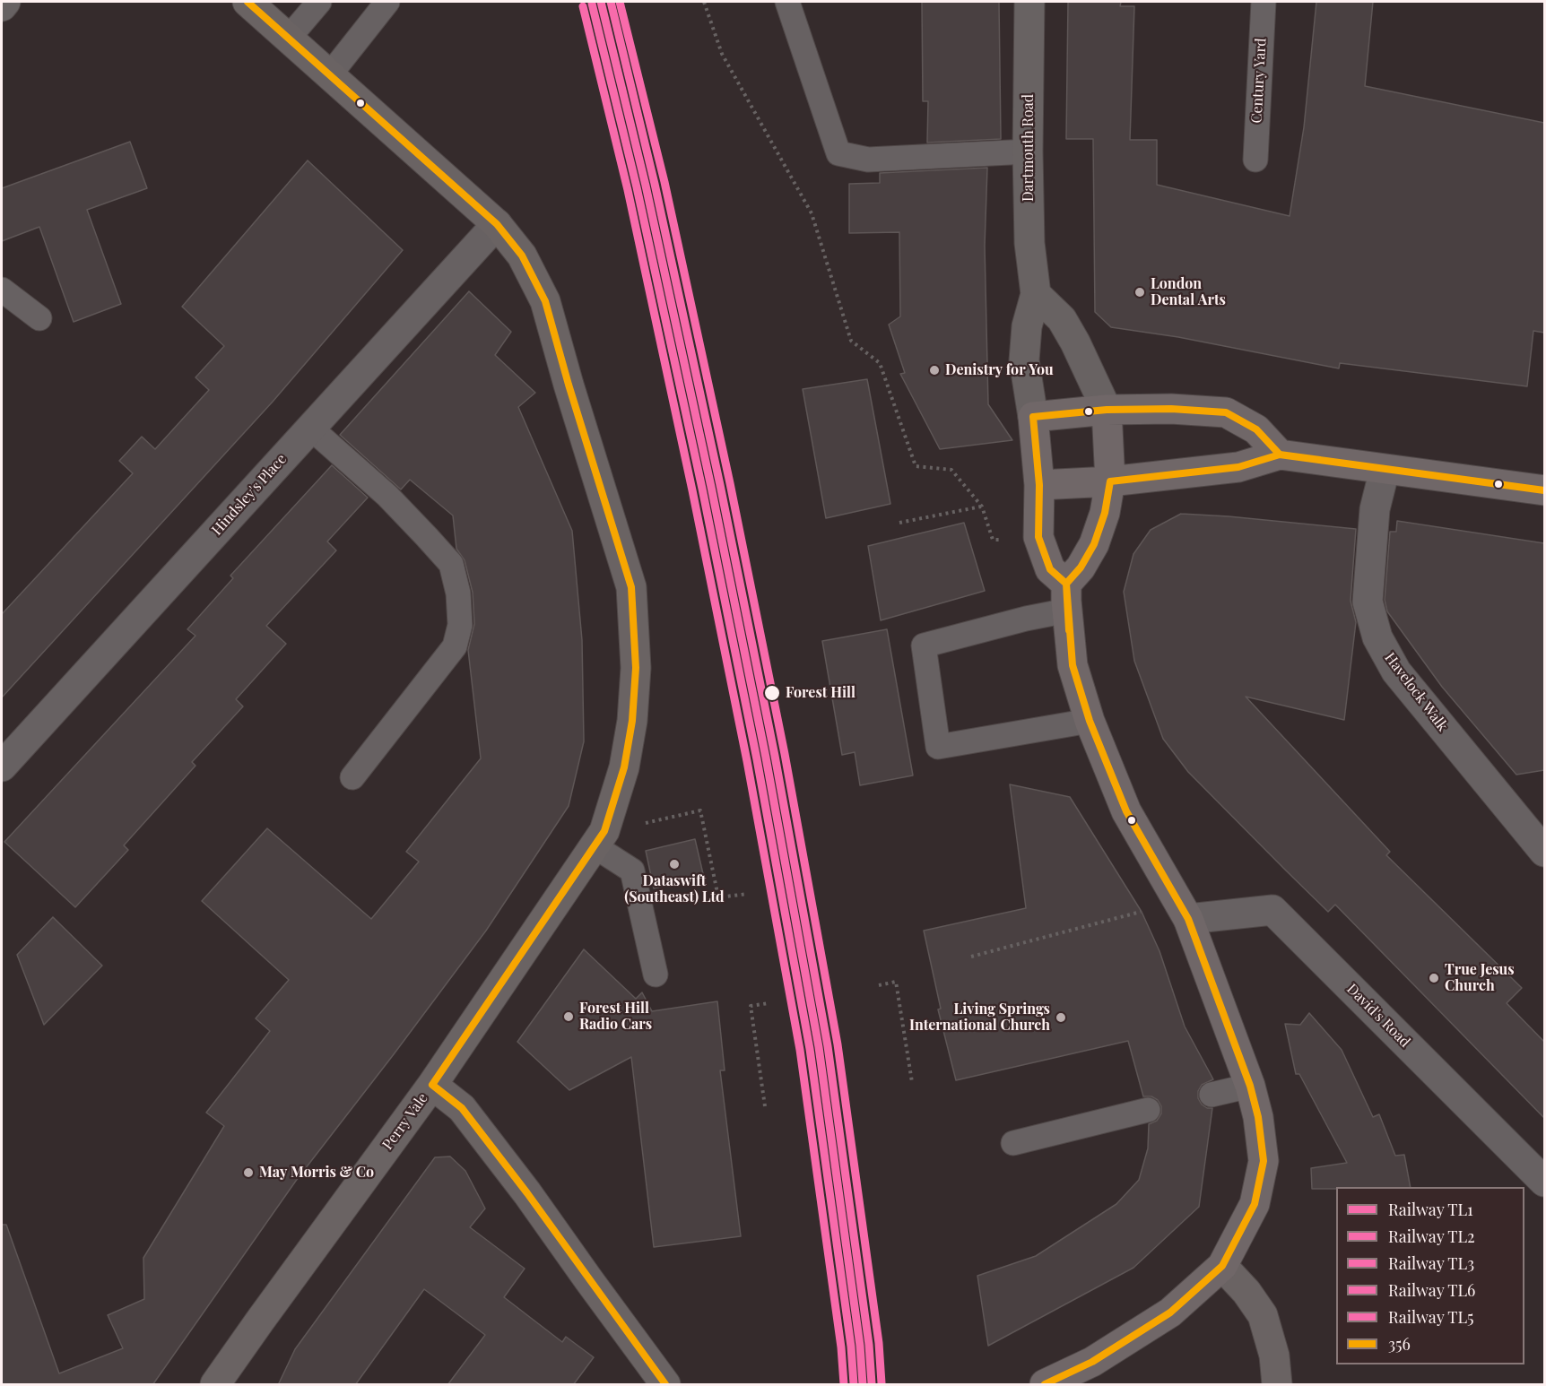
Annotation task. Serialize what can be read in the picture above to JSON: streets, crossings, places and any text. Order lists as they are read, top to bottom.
{
  "streets": {
    "main road": ["Dartmouth Road", "Perry Vale"],
    "street": ["Hindsley's Place", "Havelock Walk", "David's Road"],
    "lane": ["Century Yard"]
  },
  "crossings": [
    ["Hindsley's Place", "Perry Vale"]
  ],
  "places": [
    "London Dental Arts",
    "Denistry for You",
    "Forest Hill",
    "Dataswift (Southeast) Ltd",
    "True Jesus Church",
    "Forest Hill Radio Cars",
    "Living Springs International Church",
    "May Morris & Co"
  ],
  "lines": [
    "rail line TL1",
    "rail line TL3",
    "rail line TL5",
    "transit line 356",
    "rail line TL2",
    "rail line TL6"
  ],
  "legend": [
    "Railway TL1",
    "Railway TL2",
    "Railway TL3",
    "Railway TL6",
    "Railway TL5",
    "356"
  ]
}
